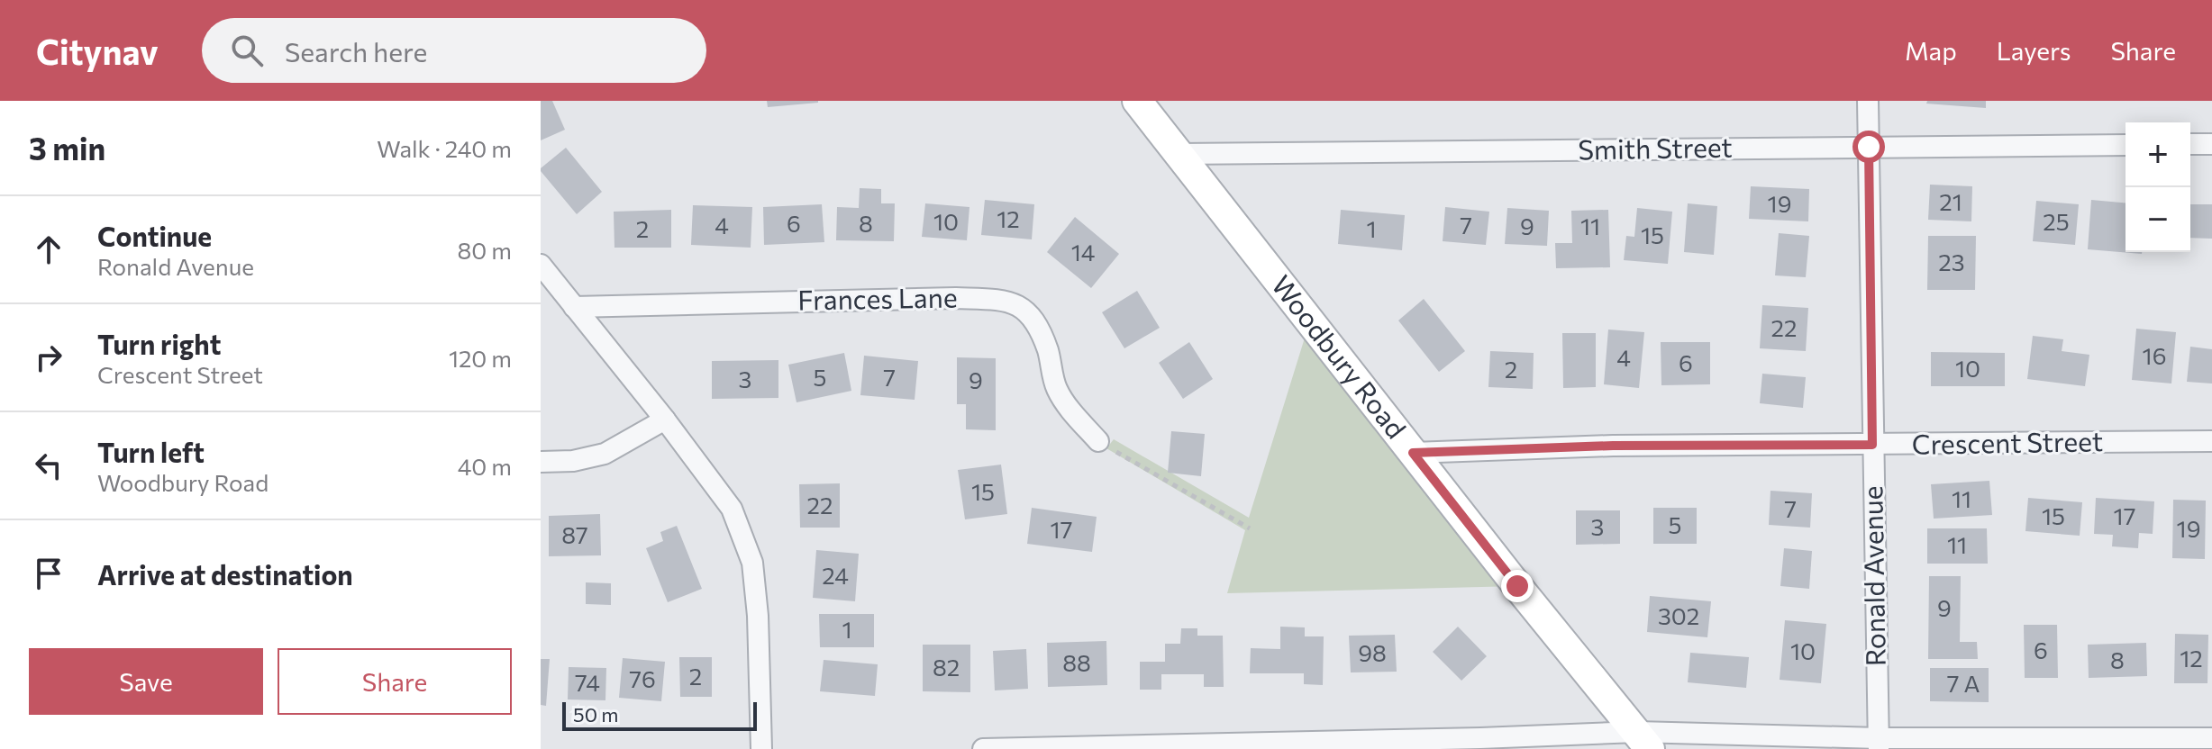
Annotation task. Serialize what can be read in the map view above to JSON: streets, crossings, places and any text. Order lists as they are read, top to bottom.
{
  "streets": {
    "main road": ["Woodbury Road"],
    "street": [
      "Smith Street",
      "Frances Lane",
      "Crescent Street",
      "Ronald Avenue"
    ]
  },
  "crossings": [
    ["Smith Street", "Woodbury Road"],
    ["Smith Street", "Ronald Avenue"],
    ["Woodbury Road", "Crescent Street"],
    ["Crescent Street", "Ronald Avenue"]
  ],
  "house_numbers": [
    "21",
    "19",
    "12",
    "10",
    "25",
    "6",
    "8",
    "4",
    "7",
    "9",
    "11",
    "2",
    "1",
    "15",
    "14",
    "23",
    "22",
    "16",
    "4",
    "6",
    "10",
    "2",
    "5",
    "7",
    "3",
    "9",
    "15",
    "11",
    "22",
    "7",
    "15",
    "17",
    "5",
    "3",
    "19",
    "17",
    "87",
    "11",
    "24",
    "9",
    "302",
    "1",
    "6",
    "10",
    "98",
    "12",
    "8",
    "88",
    "82",
    "2",
    "76",
    "74",
    "7 A"
  ],
  "scale_bar": "50 m",
  "page": {
    "header": "Citynav",
    "search": "Search here",
    "nav": ["Map", "Layers", "Share"],
    "heading": ["3 min", "Walk · 240 m"],
    "map_buttons": ["+", "−"],
    "list": [
      ["Continue", "Ronald Avenue", "80 m"],
      ["Turn right", "Crescent Street", "120 m"],
      ["Turn left", "Woodbury Road", "40 m"],
      "Arrive at destination"
    ],
    "buttons": ["Save", "Share"],
    "scale": "50 m"
  }
}
